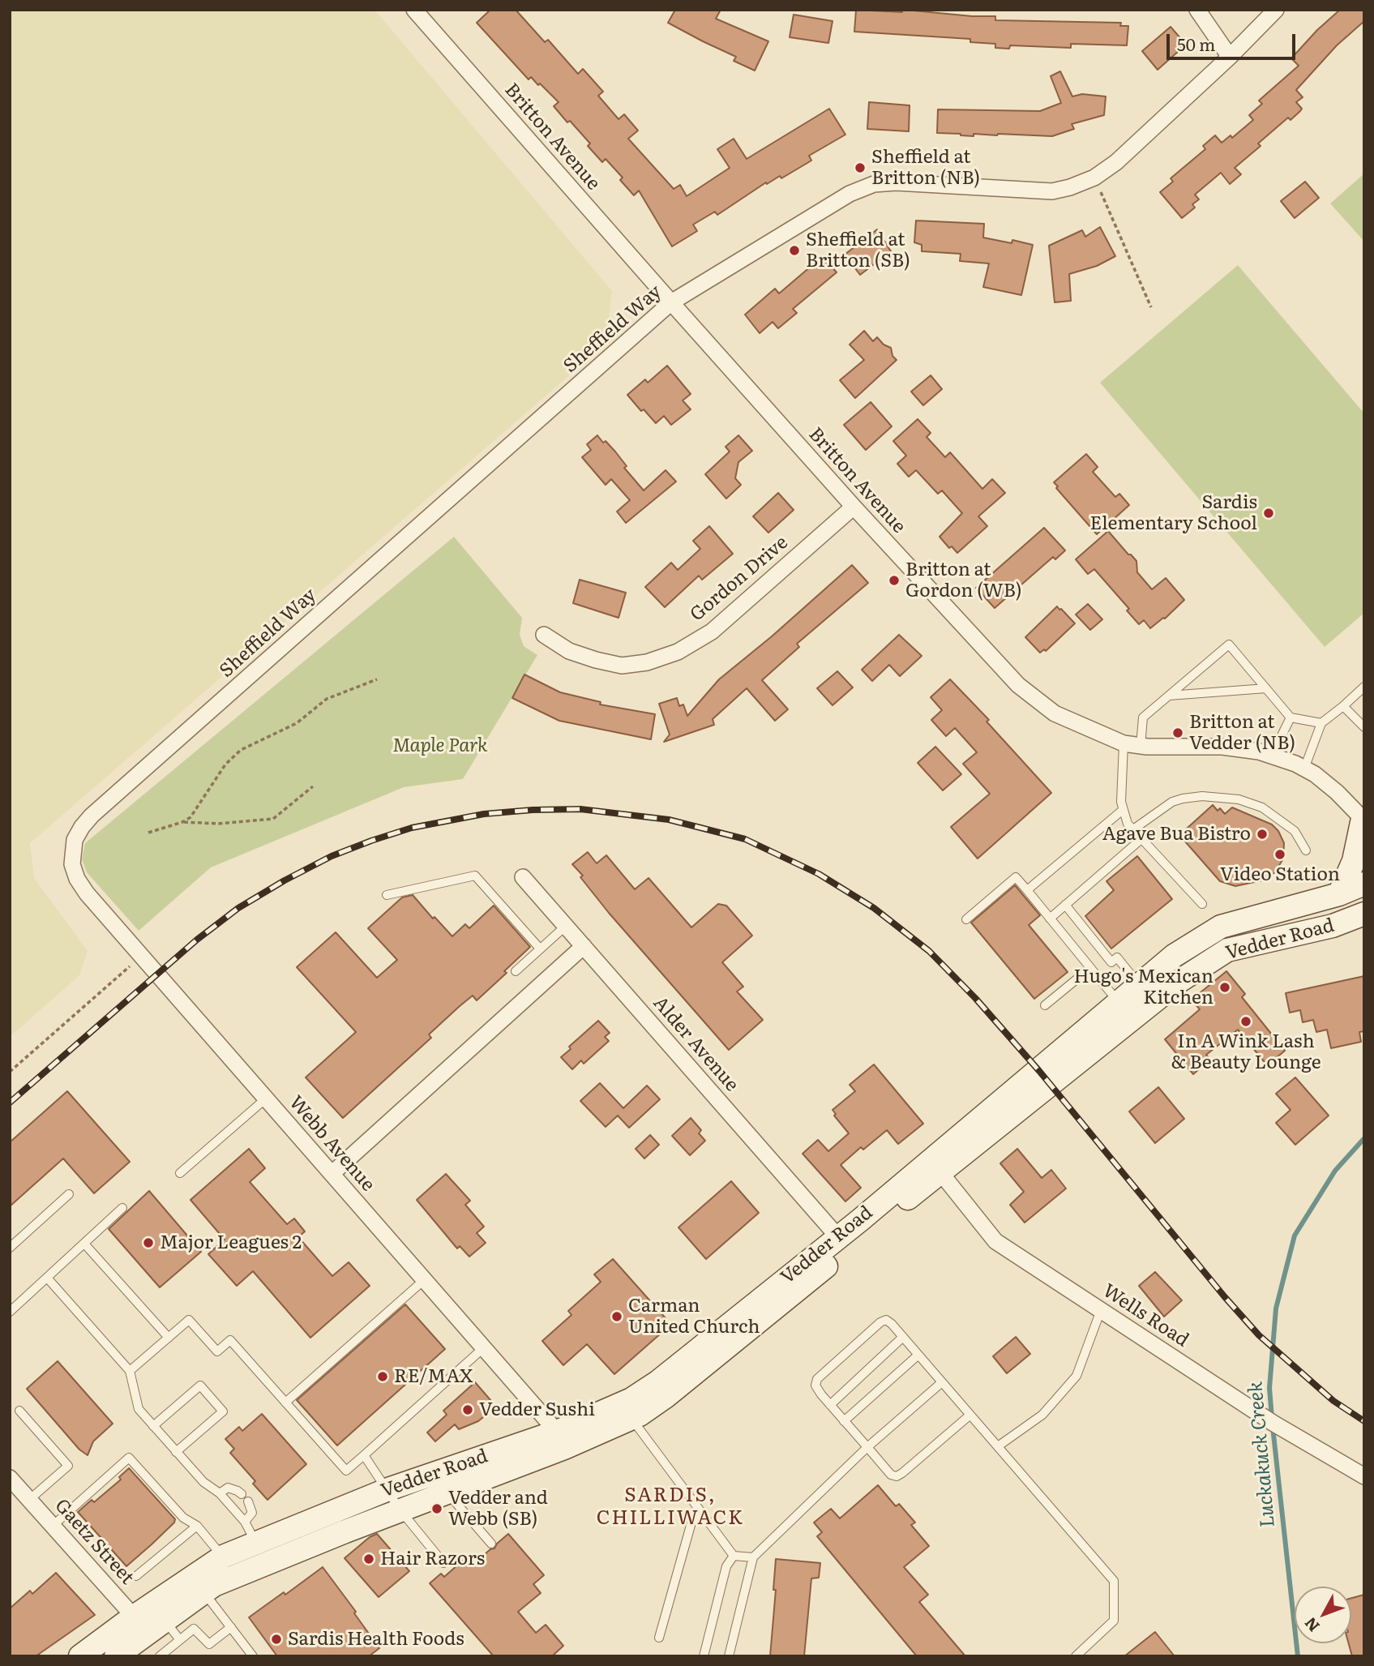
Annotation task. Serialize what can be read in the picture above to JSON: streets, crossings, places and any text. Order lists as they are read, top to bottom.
{
  "streets": {
    "main road": ["Vedder Road"],
    "street": [
      "Britton Avenue",
      "Sheffield Way",
      "Gordon Drive",
      "Alder Avenue",
      "Webb Avenue",
      "Wells Road",
      "Gaetz Street"
    ]
  },
  "crossings": [
    ["Britton Avenue", "Sheffield Way"],
    ["Britton Avenue", "Gordon Drive"],
    ["Sheffield Way", "Webb Avenue"],
    ["Vedder Road", "Alder Avenue"],
    ["Vedder Road", "Webb Avenue"],
    ["Vedder Road", "Wells Road"],
    ["Vedder Road", "Gaetz Street"]
  ],
  "districts": ["SARDIS, CHILLIWACK"],
  "water": ["Luckakuck Creek"],
  "parks": ["Maple Park"],
  "places": [
    "Sheffield at Britton (NB)",
    "Sheffield at Britton (SB)",
    "Sardis Elementary School",
    "Britton at Gordon (WB)",
    "Britton at Vedder (NB)",
    "Agave Bua Bistro",
    "Video Station",
    "Hugo's Mexican Kitchen",
    "In A Wink Lash & Beauty Lounge",
    "Major Leagues 2",
    "Carman United Church",
    "RE/MAX",
    "Vedder Sushi",
    "Vedder and Webb (SB)",
    "Hair Razors",
    "Sardis Health Foods"
  ],
  "scale_bar": "50 m",
  "north": "bottom left"
}
